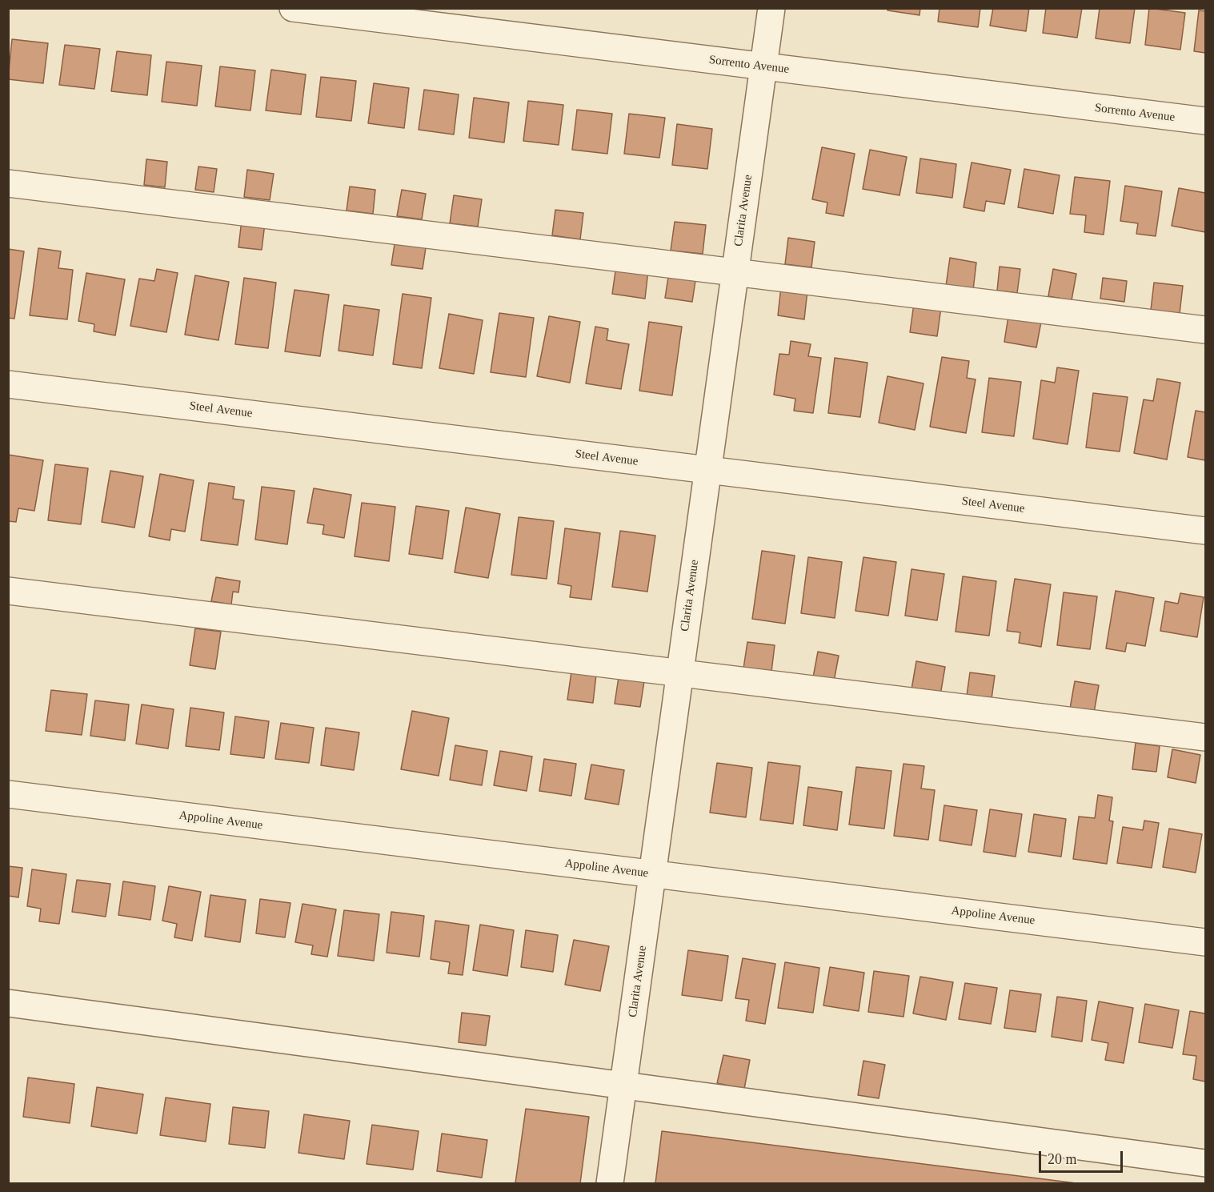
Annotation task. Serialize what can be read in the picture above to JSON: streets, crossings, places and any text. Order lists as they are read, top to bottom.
{
  "streets": {
    "street": [
      "Sorrento Avenue",
      "Clarita Avenue",
      "Steel Avenue",
      "Appoline Avenue"
    ]
  },
  "crossings": [
    ["Sorrento Avenue", "Clarita Avenue"],
    ["Clarita Avenue", "Steel Avenue"],
    ["Clarita Avenue", "Appoline Avenue"]
  ],
  "scale_bar": "20 m"
}
